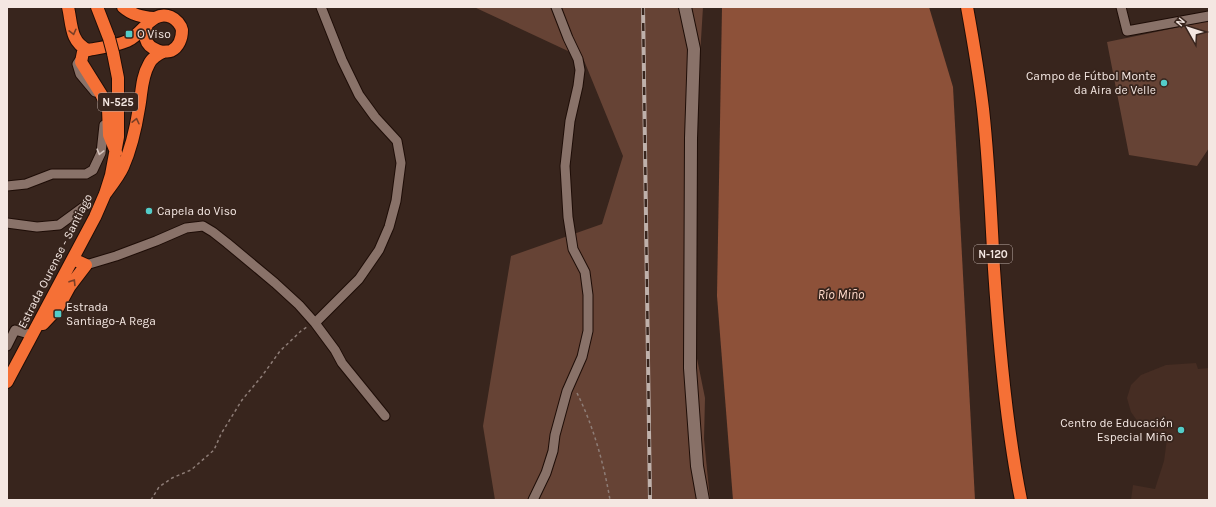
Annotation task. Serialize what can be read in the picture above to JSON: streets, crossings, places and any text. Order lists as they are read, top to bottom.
{
  "streets": {
    "highway": ["N-525", "N-120", "Estrada Ourense - Santiago"]
  },
  "water": ["Río Miño"],
  "places": {
    "transit": ["O Viso", "Estrada Santiago-A Rega"],
    "other": ["Campo de Fútbol Monte da Aira de Velle", "Capela do Viso", "Centro de Educación Especial Miño"]
  },
  "north": "top left"
}
